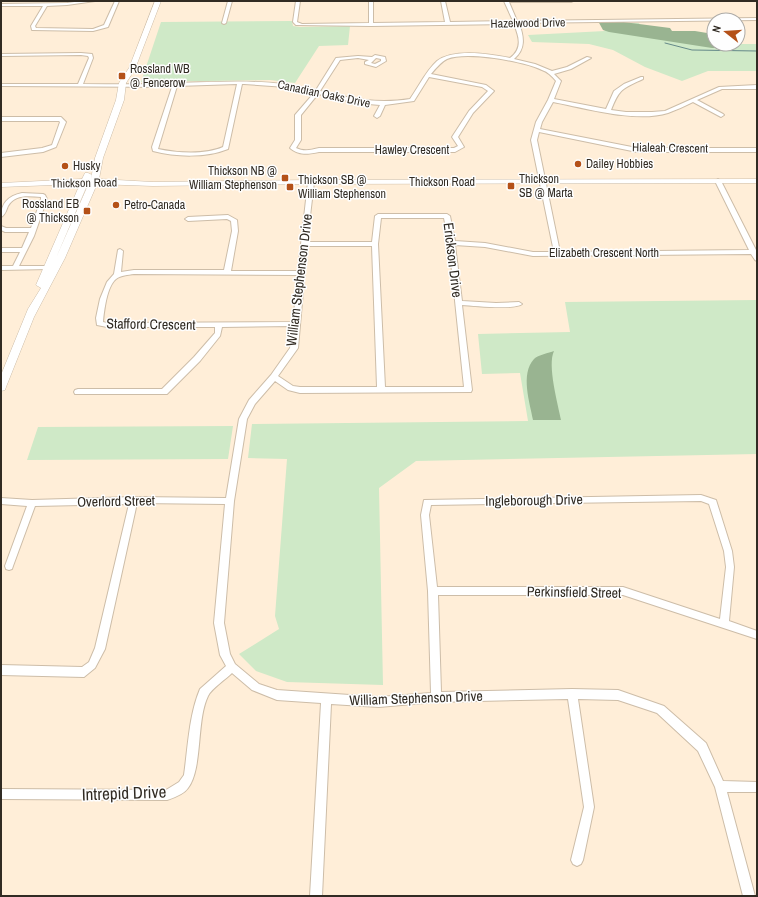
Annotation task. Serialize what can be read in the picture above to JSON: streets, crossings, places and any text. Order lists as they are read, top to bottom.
{
  "streets": {
    "main road": ["Thickson Road"],
    "street": [
      "Hazelwood Drive",
      "Canadian Oaks Drive",
      "Hialeah Crescent",
      "Hawley Crescent",
      "Elizabeth Crescent North",
      "Erickson Drive",
      "William Stephenson Drive",
      "Stafford Crescent",
      "Ingleborough Drive",
      "Overlord Street",
      "Perkinsfield Street",
      "Intrepid Drive"
    ]
  },
  "crossings": [
    ["Canadian Oaks Drive", "Hawley Crescent"],
    ["Thickson Road", "William Stephenson Drive"],
    ["Elizabeth Crescent North", "Erickson Drive"],
    ["Erickson Drive", "William Stephenson Drive"],
    ["William Stephenson Drive", "Stafford Crescent"],
    ["William Stephenson Drive", "Ingleborough Drive"],
    ["William Stephenson Drive", "Overlord Street"],
    ["William Stephenson Drive", "Intrepid Drive"],
    ["Ingleborough Drive", "Perkinsfield Street"]
  ],
  "places": {
    "transit": [
      "Rossland WB @ Fencerow",
      "Thickson NB @ William Stephenson",
      "Thickson SB @ Marta",
      "Thickson SB @ William Stephenson",
      "Rossland EB @ Thickson"
    ],
    "other": ["Dailey Hobbies", "Husky", "Petro-Canada"]
  },
  "north": "left"
}
